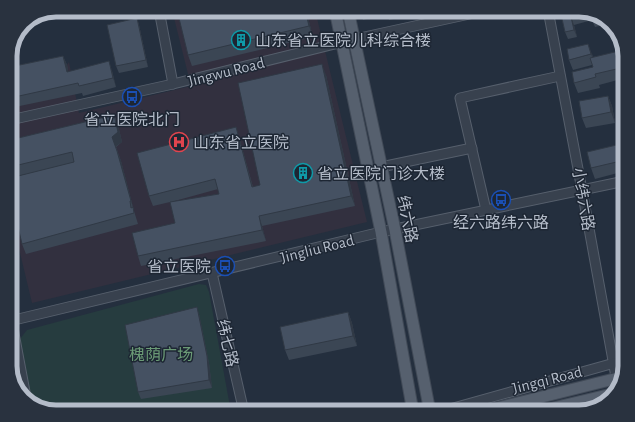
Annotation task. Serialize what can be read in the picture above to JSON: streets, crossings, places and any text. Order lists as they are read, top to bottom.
{
  "streets": {
    "main road": ["纬六路", "Jingqi Road"],
    "street": [
      "Jingwu Road",
      "小纬六路",
      "Jingliu Road",
      "纬七路"
    ]
  },
  "crossings": [
    ["Jingwu Road", "纬六路"],
    ["小纬六路", "Jingliu Road"],
    ["纬六路", "Jingliu Road"],
    ["Jingliu Road", "纬七路"]
  ],
  "parks": ["槐荫广场"],
  "places": {
    "building": ["山东省立医院儿科综合楼", "省立医院门诊大楼"],
    "bus stop": ["省立医院北门", "经六路纬六路", "省立医院"],
    "hospital": ["山东省立医院"]
  }
}
